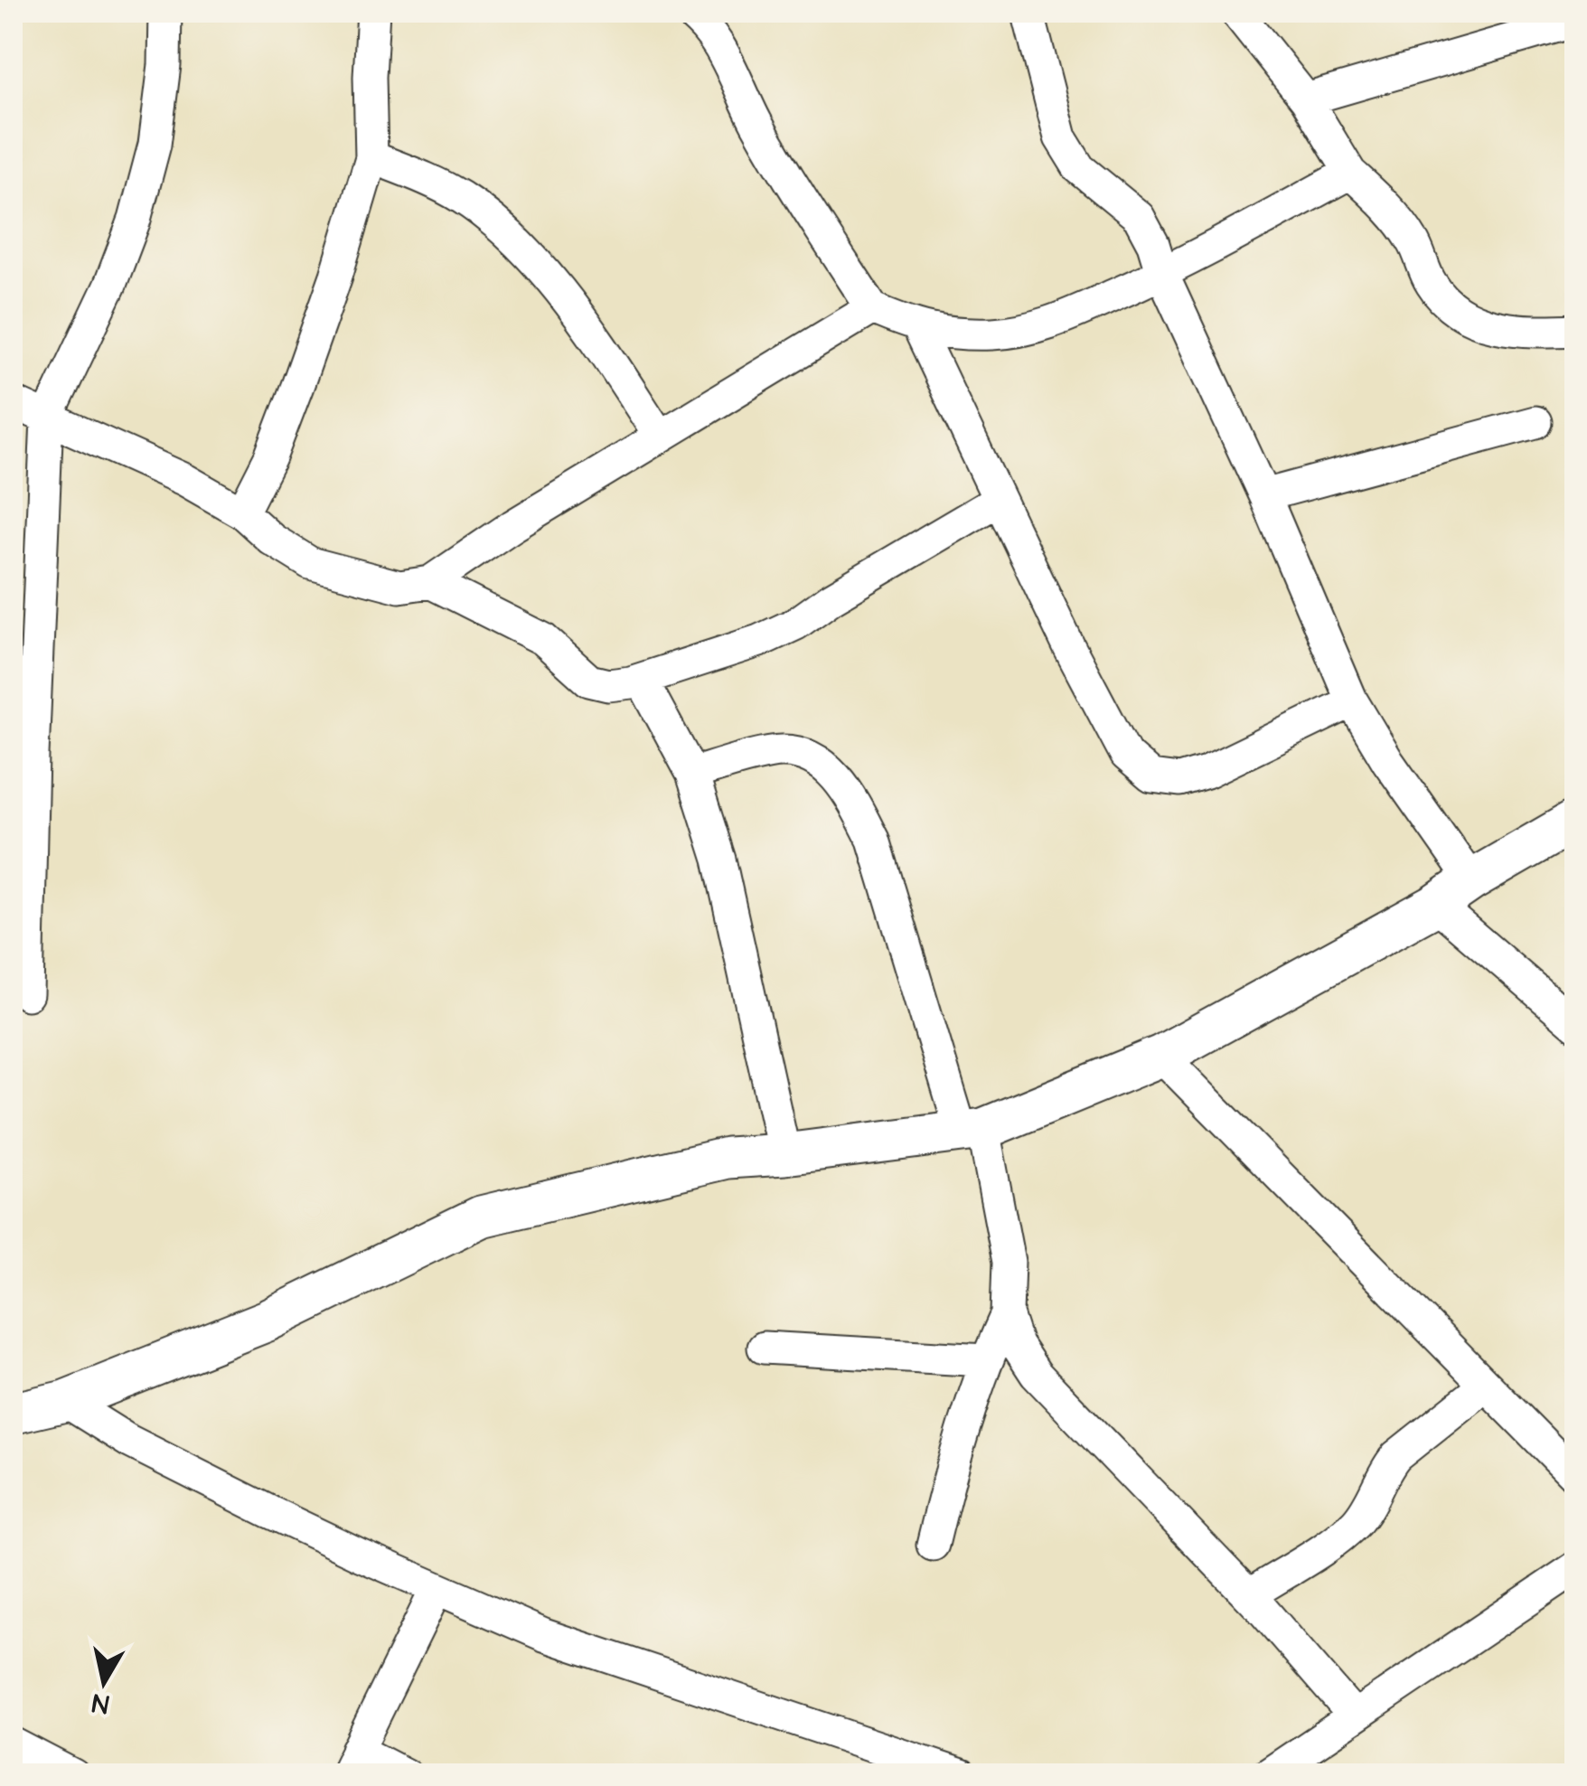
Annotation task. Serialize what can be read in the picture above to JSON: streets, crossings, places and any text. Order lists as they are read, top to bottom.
{
  "north": "bottom"
}
